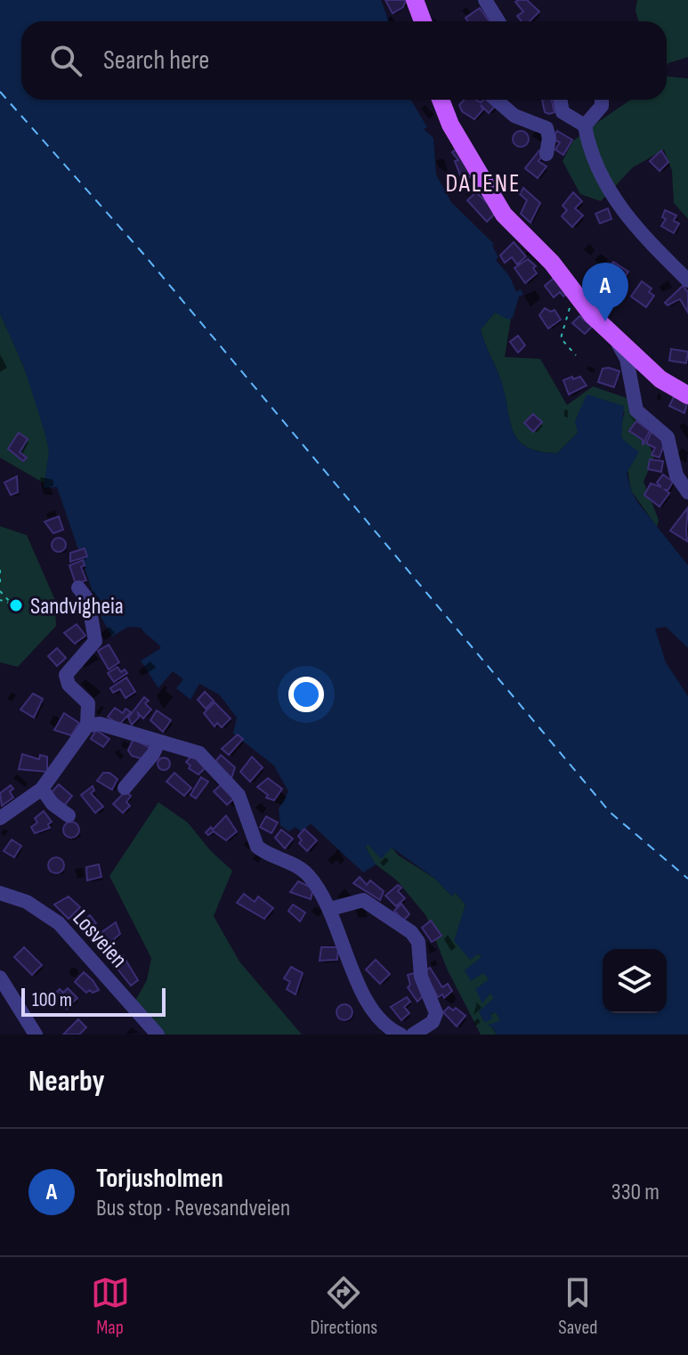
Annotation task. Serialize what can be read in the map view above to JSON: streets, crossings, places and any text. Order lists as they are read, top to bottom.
{
  "streets": {
    "street": ["Losveien"]
  },
  "districts": ["DALENE"],
  "places": ["Sandvigheia"],
  "scale_bar": "100 m",
  "page": {
    "search": "Search here",
    "pins": "A",
    "scale": "100 m",
    "heading": "Nearby",
    "list": [
      {
        "mark": "A",
        "name": "Torjusholmen",
        "note": "Bus stop · Revesandveien",
        "value": "330 m"
      }
    ],
    "nav": ["Map", "Directions", "Saved"]
  }
}
